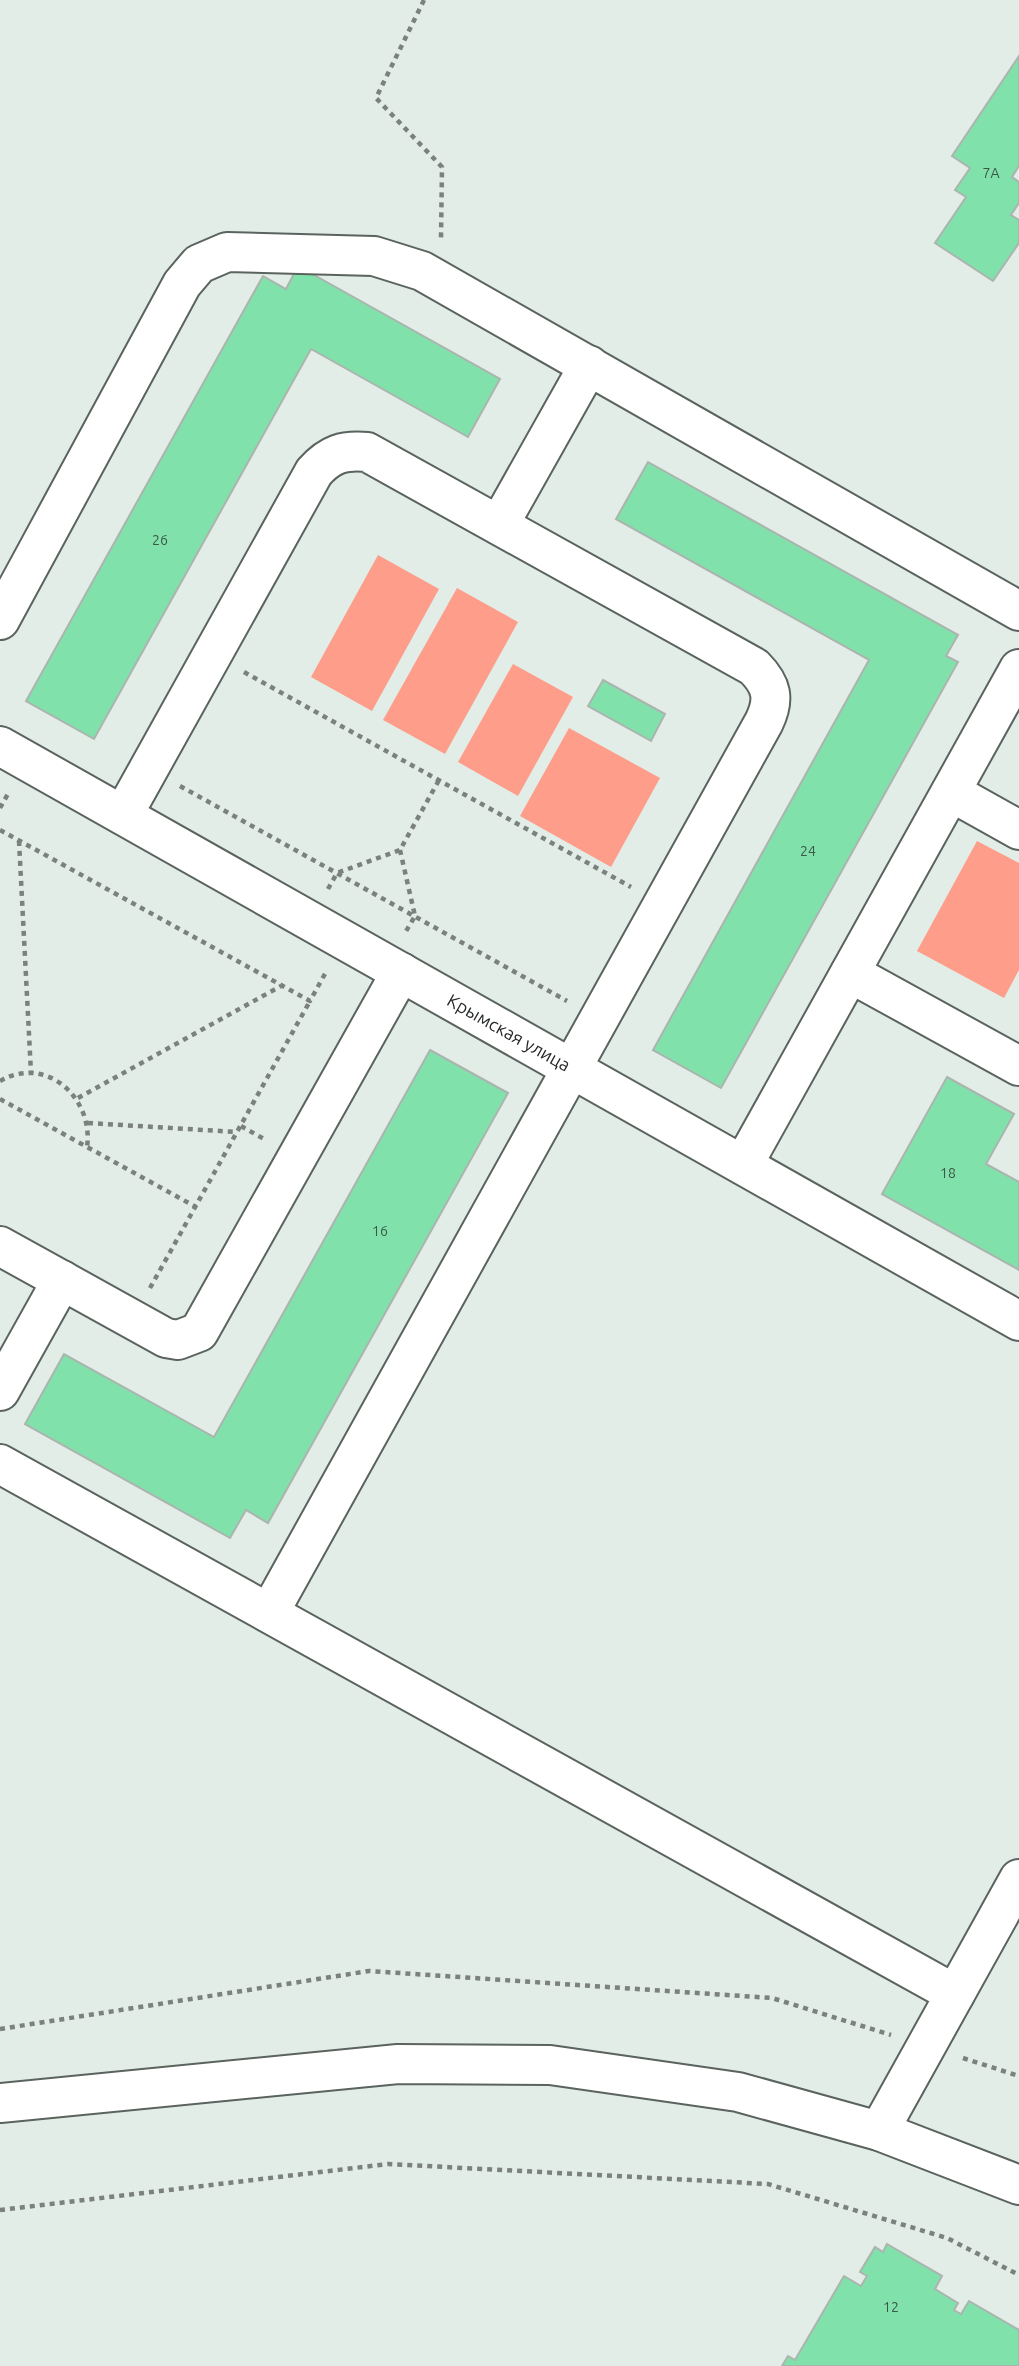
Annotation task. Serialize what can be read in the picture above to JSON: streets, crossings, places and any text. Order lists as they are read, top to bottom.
{
  "streets": {
    "street": ["Крымская улица"]
  },
  "house_numbers": [
    "7А",
    "26",
    "24",
    "18",
    "16",
    "12"
  ]
}
